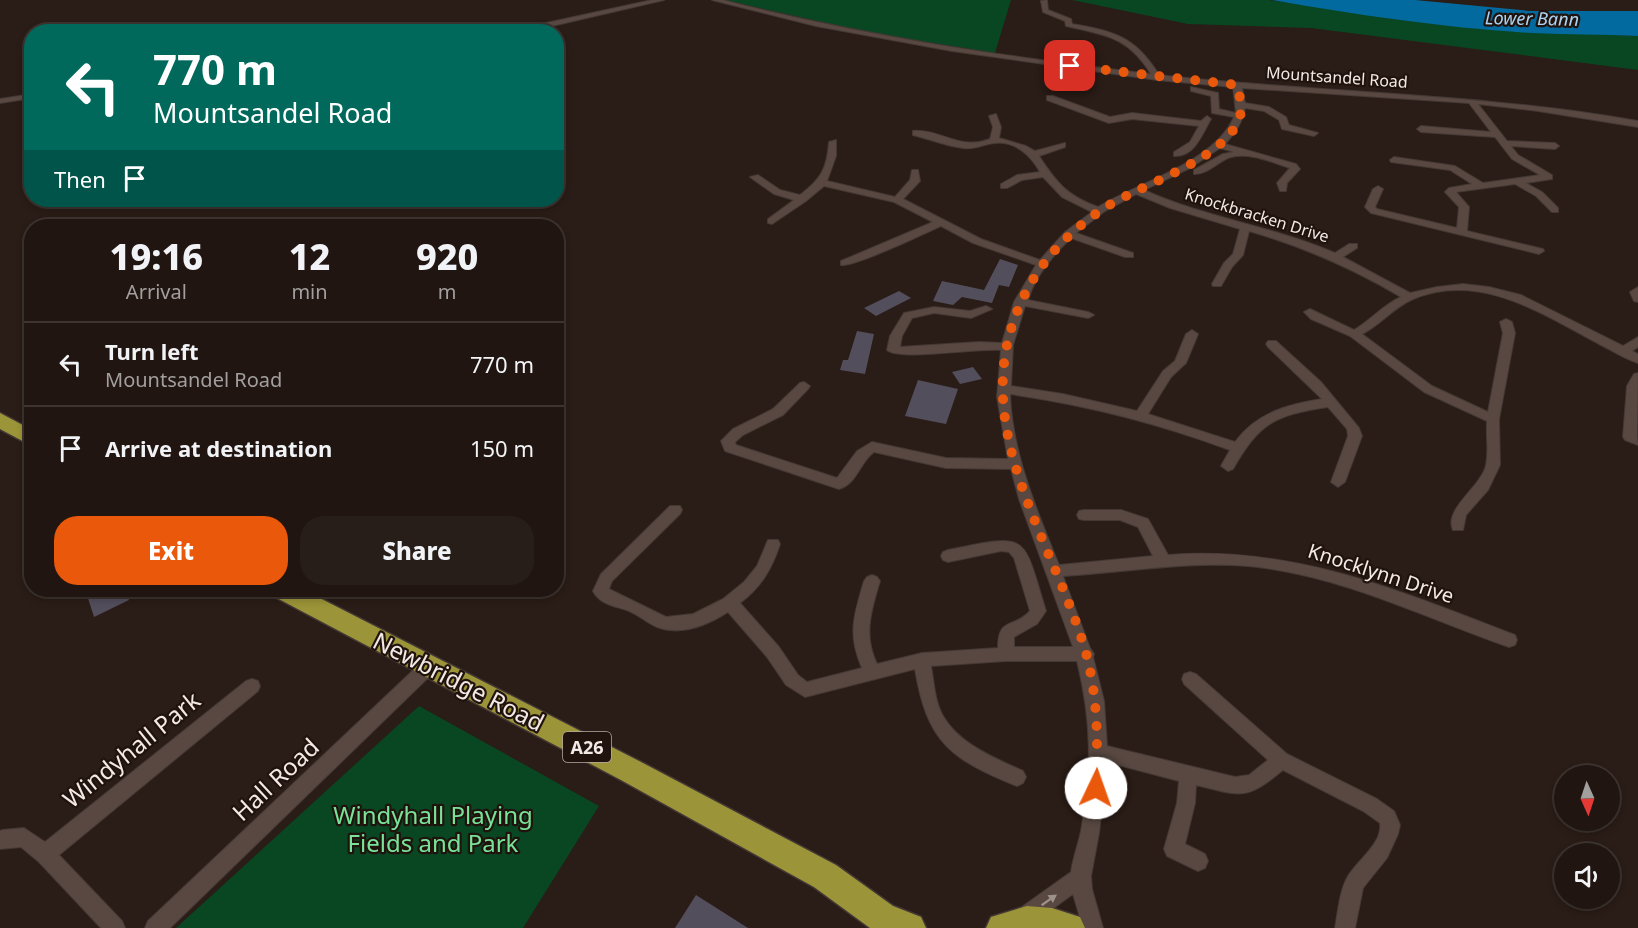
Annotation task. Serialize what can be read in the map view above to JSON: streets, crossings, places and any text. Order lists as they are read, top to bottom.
{
  "streets": {
    "highway": ["Newbridge Road", "A26"],
    "street": [
      "Mountsandel Road",
      "Knockbracken Drive",
      "Knocklynn Drive",
      "Windyhall Park",
      "Hall Road"
    ]
  },
  "crossings": [
    ["Newbridge Road", "Hall Road"]
  ],
  "water": ["Lower Bann"],
  "parks": ["Windyhall Playing Fields and Park"],
  "north": "bottom",
  "page": {
    "turn": ["770 m", "Mountsandel Road"],
    "then": "Then",
    "eta": [
      "19:16",
      "Arrival",
      "12",
      "min",
      "920",
      "m"
    ],
    "list": [
      {
        "name": "Turn left",
        "note": "Mountsandel Road",
        "value": "770 m"
      },
      {
        "name": "Arrive at destination",
        "value": "150 m"
      }
    ],
    "buttons": ["Exit", "Share"]
  }
}
